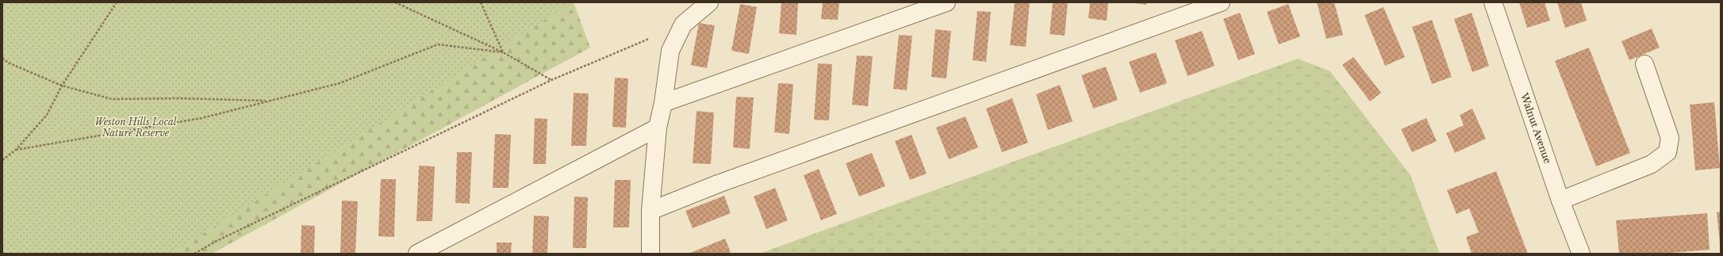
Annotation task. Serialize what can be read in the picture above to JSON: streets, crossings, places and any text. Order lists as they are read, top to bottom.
{
  "streets": {
    "street": ["Walnut Avenue"]
  },
  "parks": ["Weston Hills Local Nature Reserve"]
}
